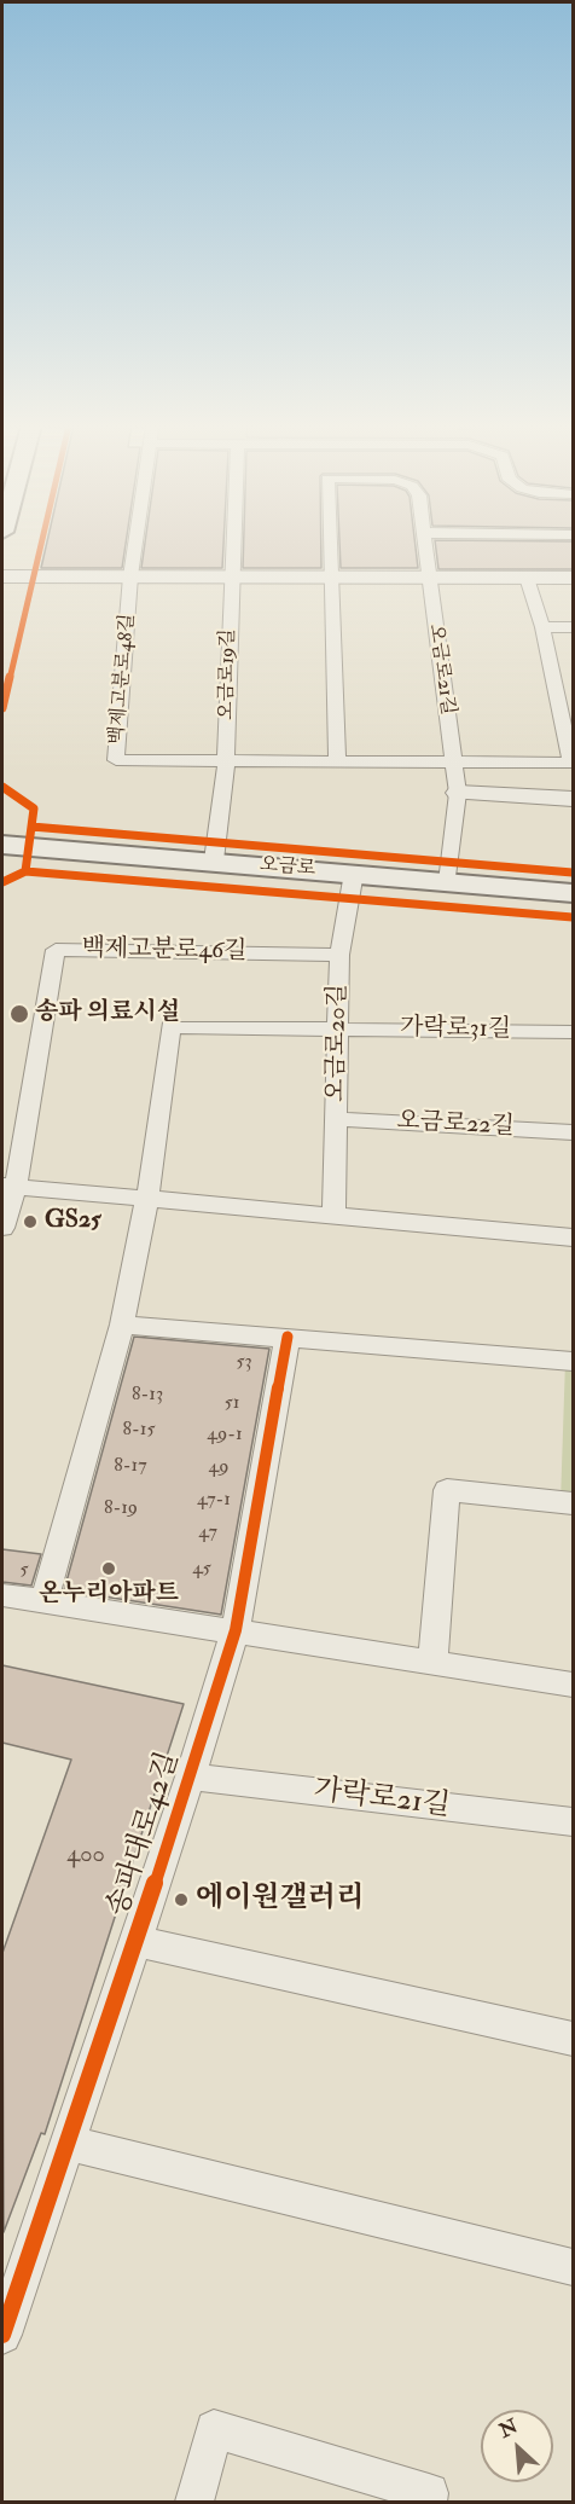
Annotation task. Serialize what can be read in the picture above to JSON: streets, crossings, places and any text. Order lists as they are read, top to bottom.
{
  "streets": {
    "main road": ["오금로"],
    "street": [
      "오금로21길",
      "오금로19길",
      "백제고분로48길",
      "백제고분로46길",
      "가락로31길",
      "오금로20길",
      "오금로22길",
      "가락로21길",
      "송파대로42길"
    ]
  },
  "crossings": [
    ["오금로21길", "오금로"],
    ["오금로19길", "백제고분로48길"],
    ["오금로19길", "오금로"],
    ["오금로", "오금로20길"],
    ["백제고분로46길", "오금로20길"],
    ["가락로31길", "오금로20길"],
    ["오금로20길", "오금로22길"],
    ["가락로21길", "송파대로42길"]
  ],
  "places": [
    "송파 의료시설",
    "GS25",
    "온누리아파트",
    "에이원갤러리"
  ],
  "house_numbers": [
    "53",
    "8-13",
    "51",
    "8-15",
    "49-1",
    "8-17",
    "49",
    "47-1",
    "8-19",
    "47",
    "45",
    "5",
    "400"
  ],
  "north": "top left"
}
